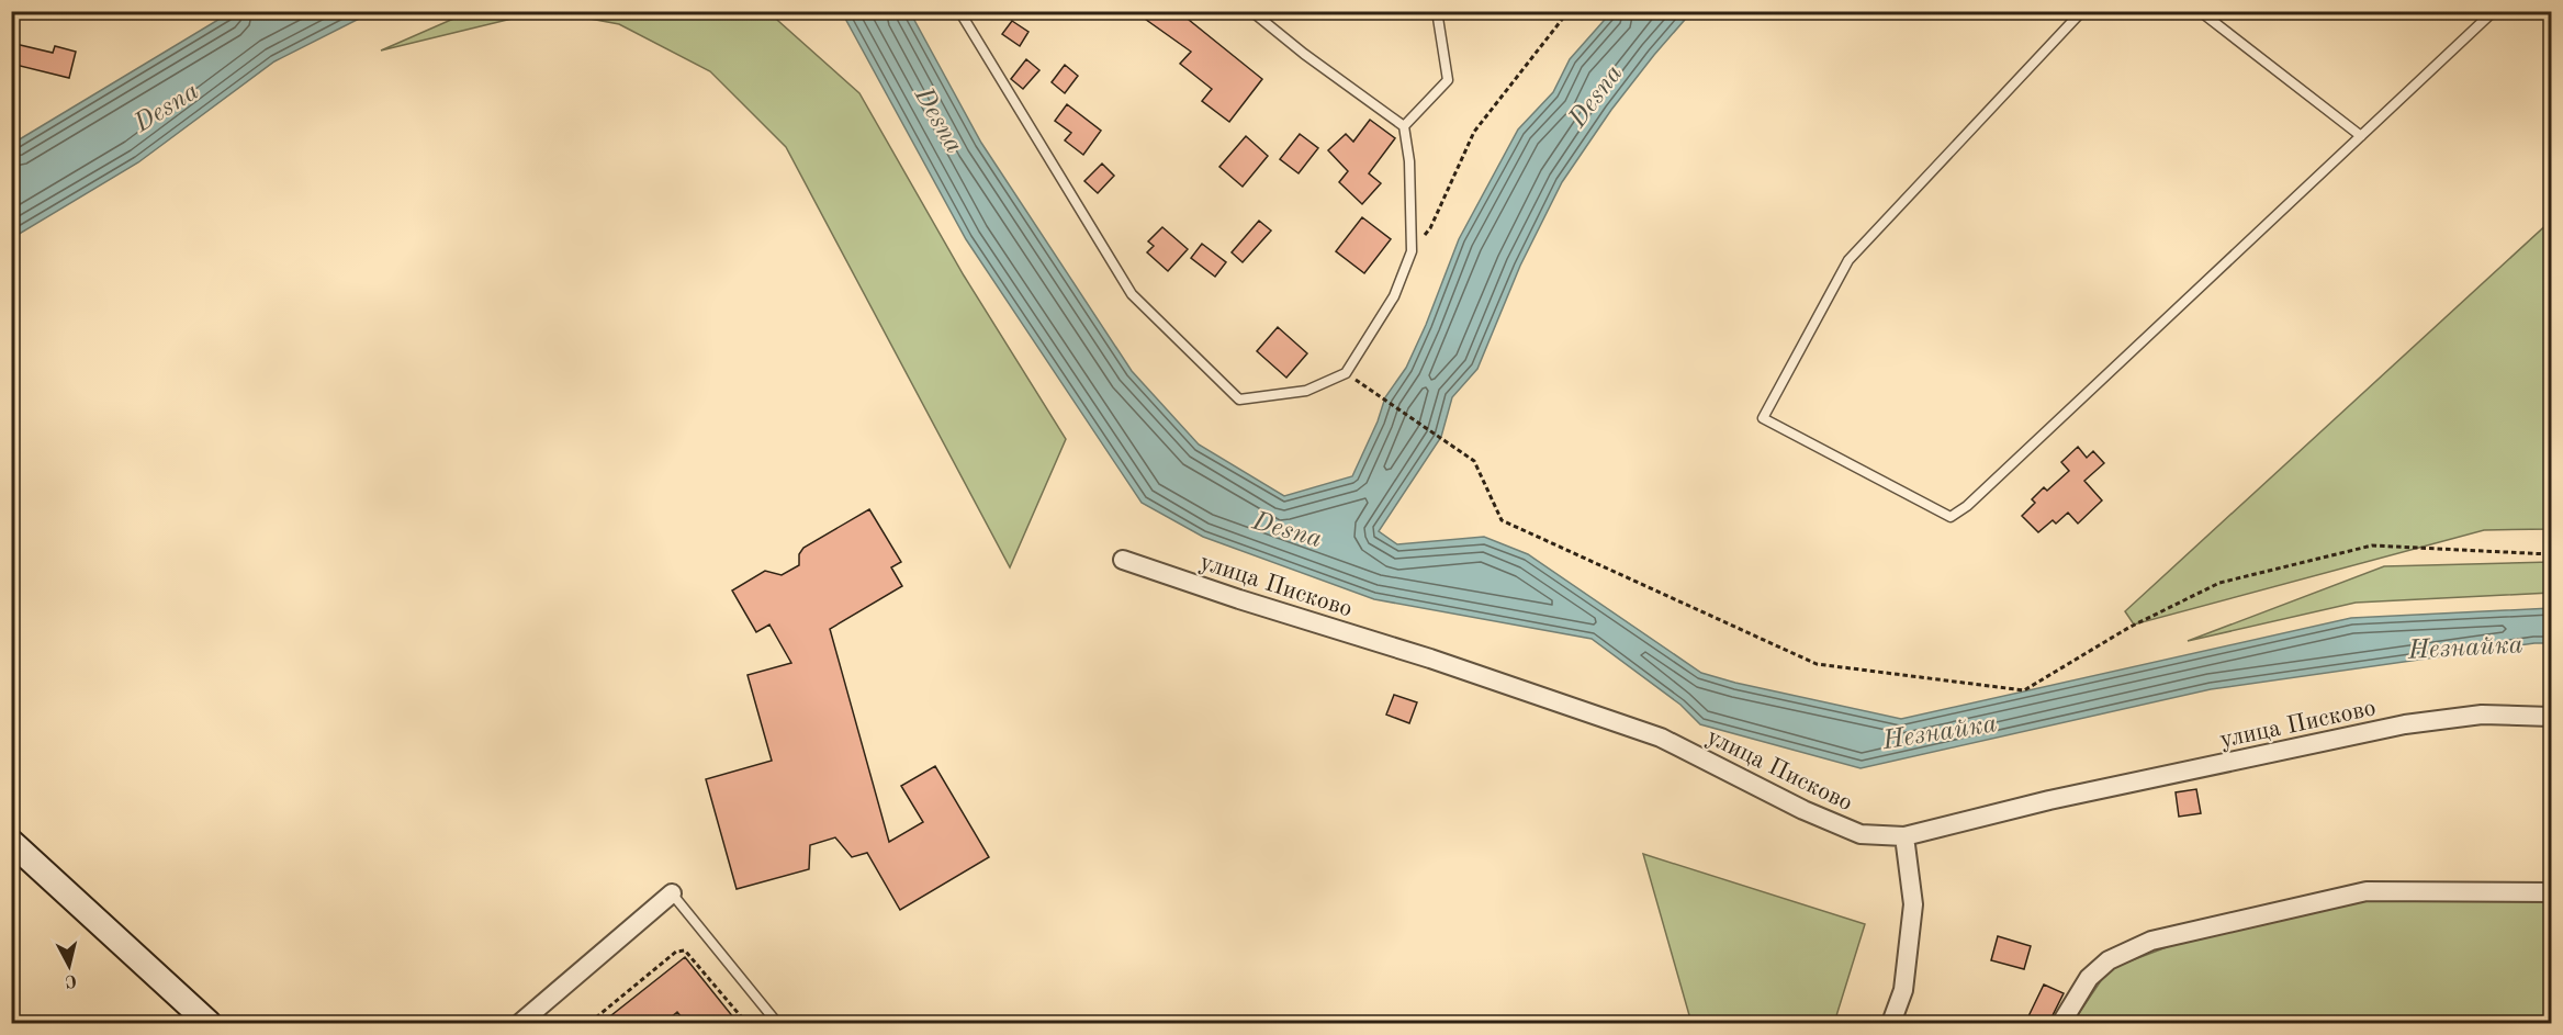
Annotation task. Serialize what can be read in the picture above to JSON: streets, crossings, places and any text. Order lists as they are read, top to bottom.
{
  "streets": {
    "street": ["улица Писково"]
  },
  "water": ["Desna", "Незнайка"],
  "north": "bottom"
}
